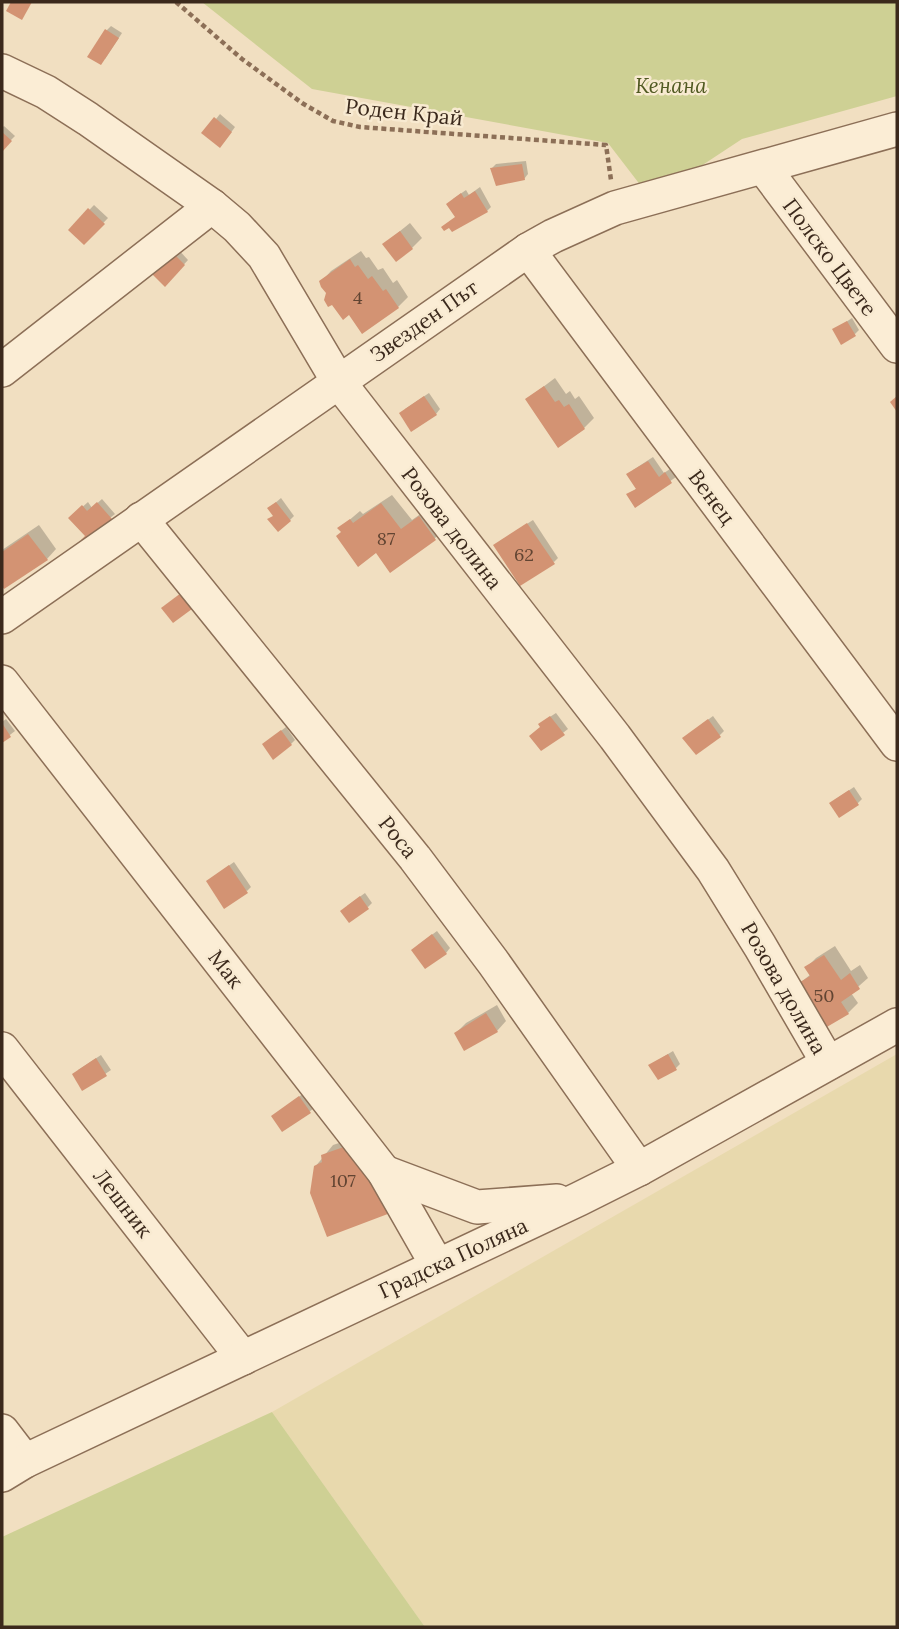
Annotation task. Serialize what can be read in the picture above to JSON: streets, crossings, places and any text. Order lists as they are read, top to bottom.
{
  "streets": {
    "street": [
      "Полско Цвете",
      "Звезден Път",
      "Венец",
      "Розова долина",
      "Роса",
      "Мак",
      "Лешник",
      "Градска Поляна"
    ],
    "path": ["Роден Край"]
  },
  "crossings": [
    ["Роден Край", "Звезден Път"],
    ["Полско Цвете", "Звезден Път"],
    ["Звезден Път", "Венец"],
    ["Звезден Път", "Розова долина"],
    ["Звезден Път", "Роса"],
    ["Розова долина", "Градска Поляна"],
    ["Роса", "Градска Поляна"],
    ["Мак", "Градска Поляна"],
    ["Лешник", "Градска Поляна"]
  ],
  "parks": ["Кенана"],
  "house_numbers": [
    "4",
    "87",
    "62",
    "50",
    "107"
  ]
}
